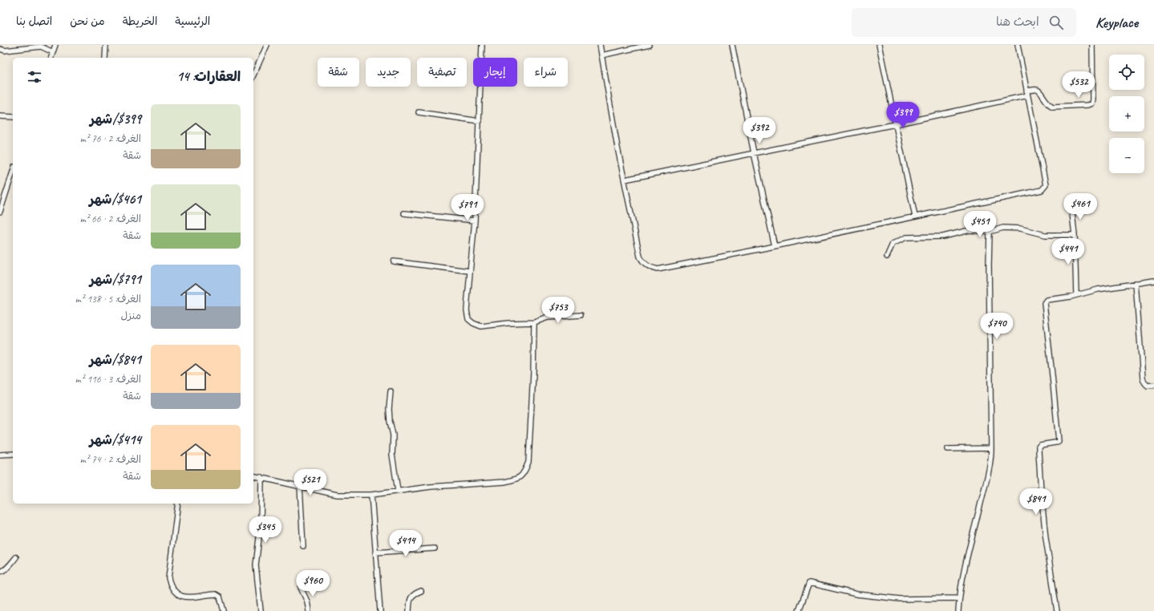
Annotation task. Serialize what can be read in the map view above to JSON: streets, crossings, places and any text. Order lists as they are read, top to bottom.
{
  "page": {
    "header": "Keyplace",
    "search": "ابحث هنا",
    "nav": [
      "الرئيسية",
      "الخريطة",
      "من نحن",
      "اتصل بنا"
    ],
    "map_buttons": ["+", "−"],
    "chip": [
      "شراء",
      "إيجار",
      "تصفية",
      "جديد",
      "شقة"
    ],
    "heading": "العقارات: 14",
    "price": [
      "$532",
      "$399",
      "$392",
      "$461",
      "$791",
      "$451",
      "$441",
      "$753",
      "$740",
      "$521",
      "$841",
      "$345",
      "$414",
      "$960"
    ],
    "list": [
      {
        "name": "$399/شهر",
        "note": "الغرف: 2 · 76 m² · شقة"
      },
      {
        "name": "$461/شهر",
        "note": "الغرف: 2 · 66 m² · شقة"
      },
      {
        "name": "$791/شهر",
        "note": "الغرف: 5 · 138 m² · منزل"
      },
      {
        "name": "$841/شهر",
        "note": "الغرف: 3 · 116 m² · شقة"
      },
      {
        "name": "$414/شهر",
        "note": "الغرف: 2 · 74 m² · شقة"
      }
    ]
  }
}
